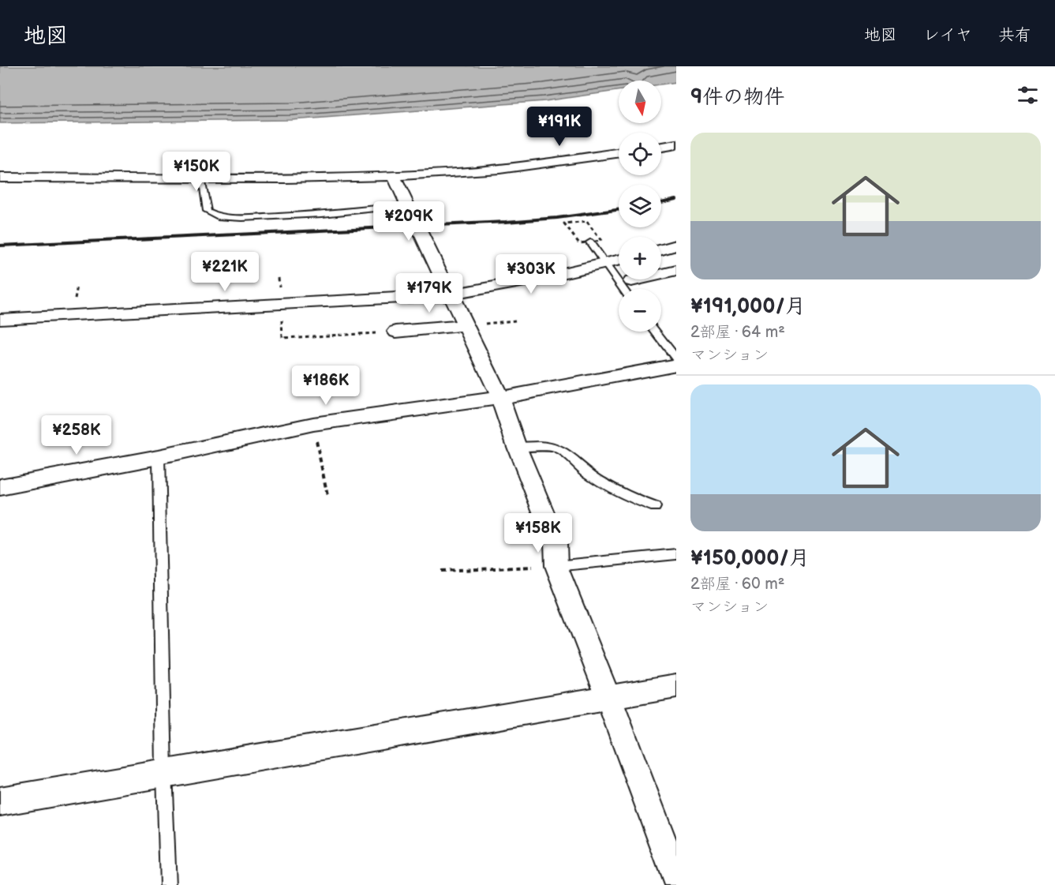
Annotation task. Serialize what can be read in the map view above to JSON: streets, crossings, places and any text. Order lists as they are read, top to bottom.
{
  "north": "bottom",
  "page": {
    "header": "地図",
    "nav": ["地図", "レイヤ", "共有"],
    "heading": "9件の物件",
    "map_buttons": ["+", "−"],
    "price": [
      "¥191K",
      "¥150K",
      "¥209K",
      "¥221K",
      "¥303K",
      "¥179K",
      "¥186K",
      "¥258K",
      "¥158K"
    ],
    "list": [
      {
        "name": "¥191,000/月",
        "note": "2部屋 · 64 m² · マンション"
      },
      {
        "name": "¥150,000/月",
        "note": "2部屋 · 60 m² · マンション"
      }
    ]
  }
}
